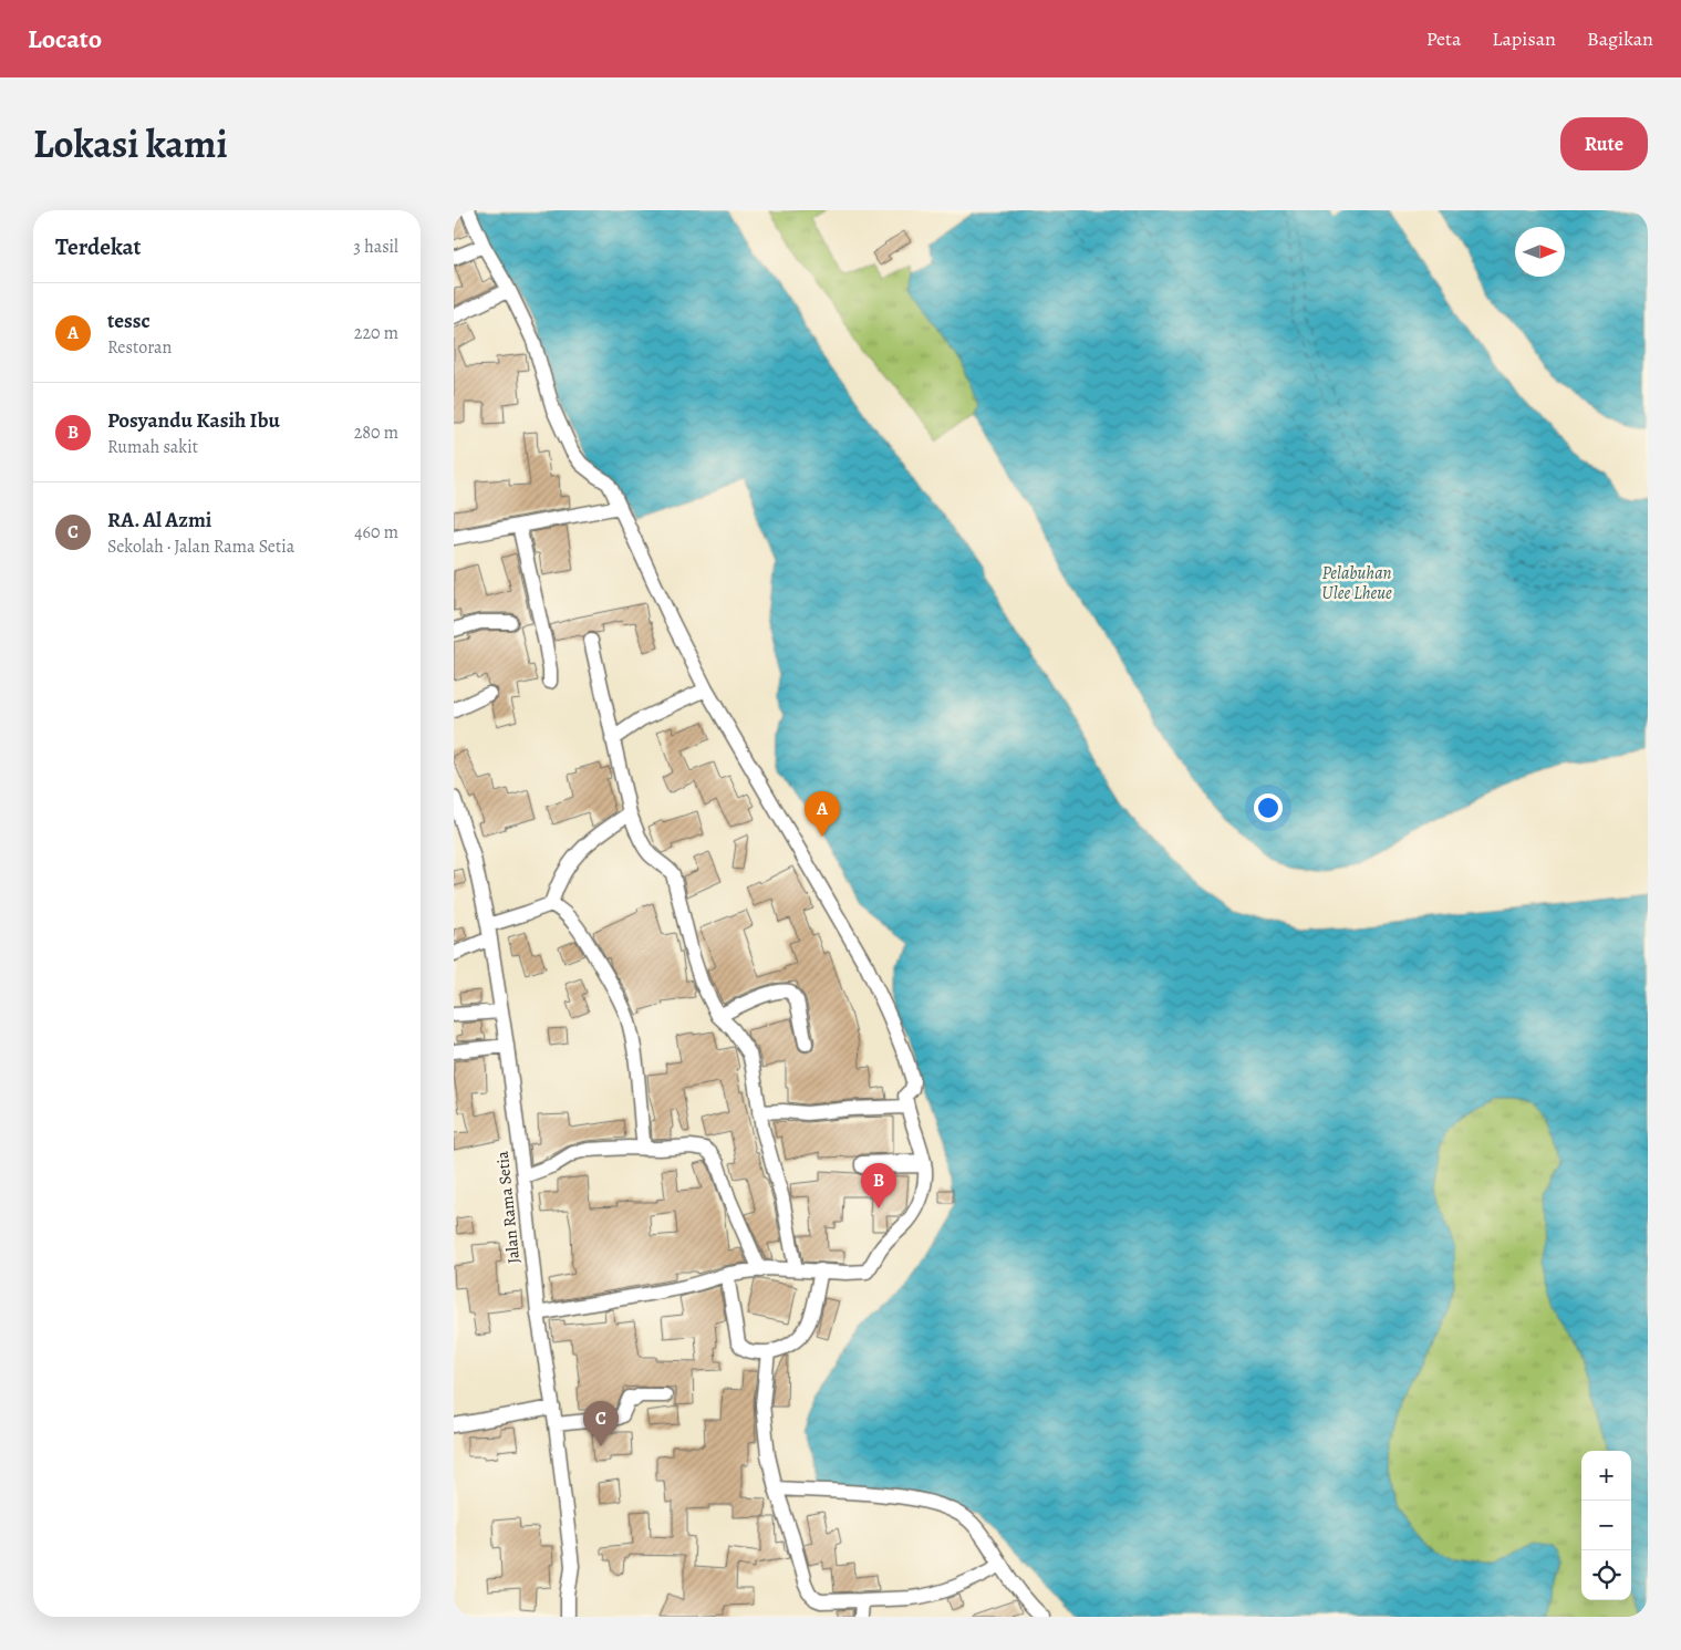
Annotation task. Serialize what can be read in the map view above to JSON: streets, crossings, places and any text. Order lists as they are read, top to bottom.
{
  "streets": {
    "street": ["Jalan Rama Setia"]
  },
  "water": ["Pelabuhan Ulee Lheue"],
  "north": "right",
  "page": {
    "header": "Locato",
    "nav": ["Peta", "Lapisan", "Bagikan"],
    "title": "Lokasi kami",
    "buttons": "Rute",
    "heading": ["Terdekat", "3 hasil"],
    "list": [
      {
        "mark": "A",
        "name": "tessc",
        "note": "Restoran",
        "value": "220 m"
      },
      {
        "mark": "B",
        "name": "Posyandu Kasih Ibu",
        "note": "Rumah sakit",
        "value": "280 m"
      },
      {
        "mark": "C",
        "name": "RA. Al Azmi",
        "note": "Sekolah · Jalan Rama Setia",
        "value": "460 m"
      }
    ],
    "pins": ["A", "B", "C"],
    "map_buttons": ["+", "−"]
  }
}
